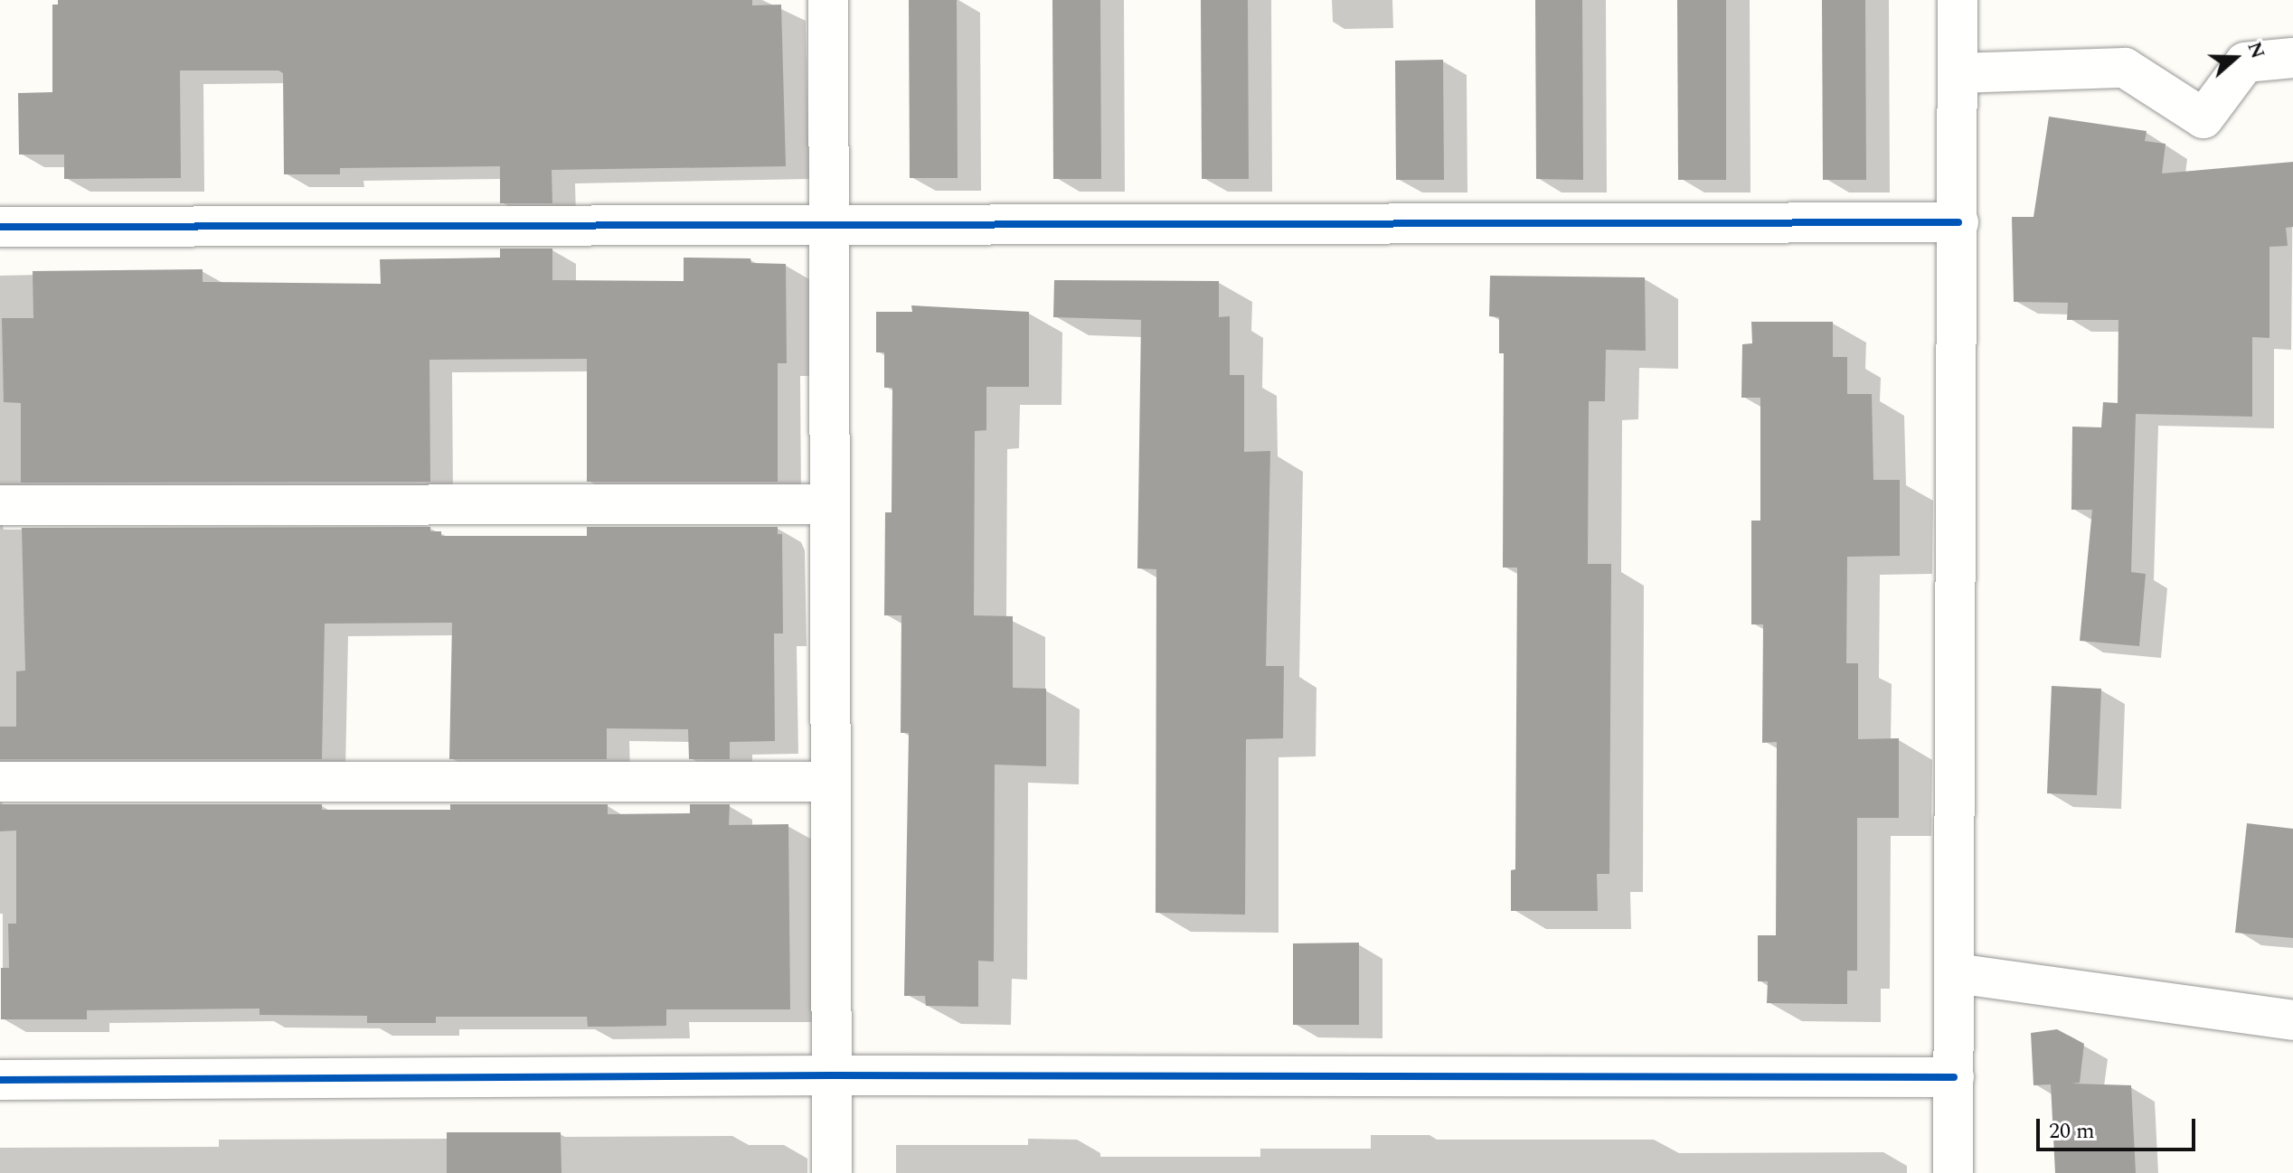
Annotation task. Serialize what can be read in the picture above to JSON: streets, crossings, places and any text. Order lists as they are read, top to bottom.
{
  "scale_bar": "20 m",
  "north": "right"
}
